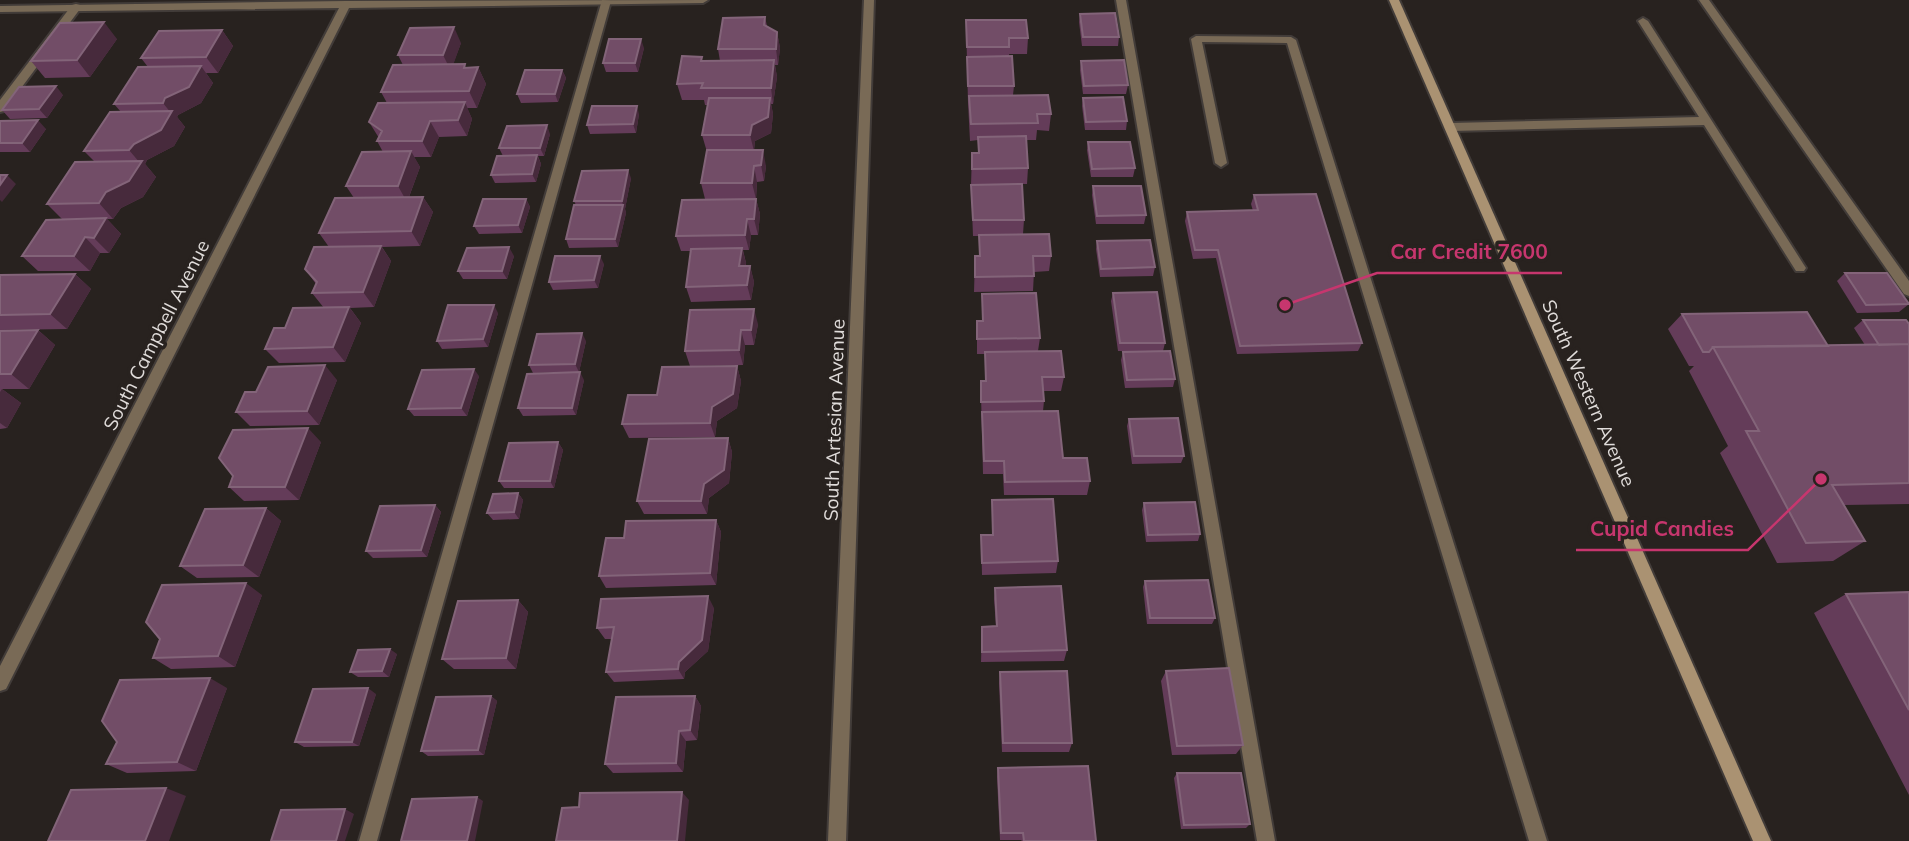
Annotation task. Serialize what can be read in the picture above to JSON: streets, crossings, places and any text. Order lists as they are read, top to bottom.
{
  "streets": {
    "main road": ["South Western Avenue"],
    "street": ["South Campbell Avenue", "South Artesian Avenue"]
  },
  "places": ["Car Credit 7600", "Cupid Candies"]
}
